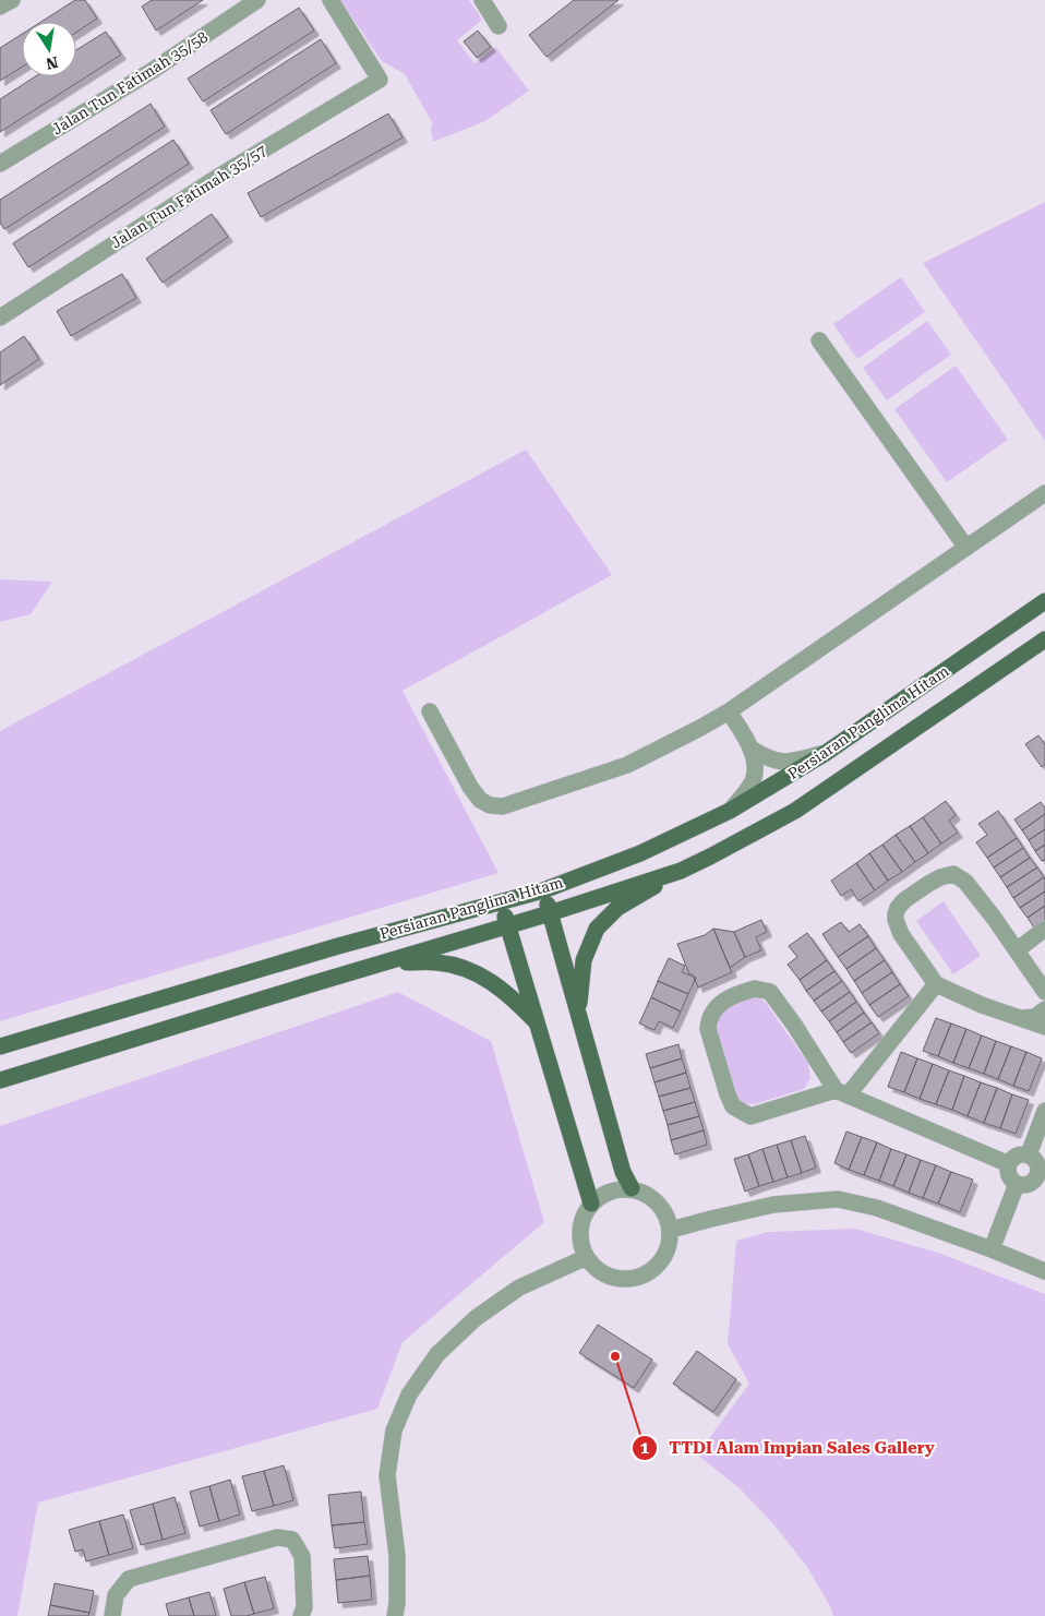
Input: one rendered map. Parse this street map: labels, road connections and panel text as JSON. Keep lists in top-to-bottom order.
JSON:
{
  "streets": {
    "main road": ["Persiaran Panglima Hitam"],
    "street": ["Jalan Tun Fatimah 35/58", "Jalan Tun Fatimah 35/57"]
  },
  "places": ["TTDI Alam Impian Sales Gallery"],
  "north": "bottom"
}
